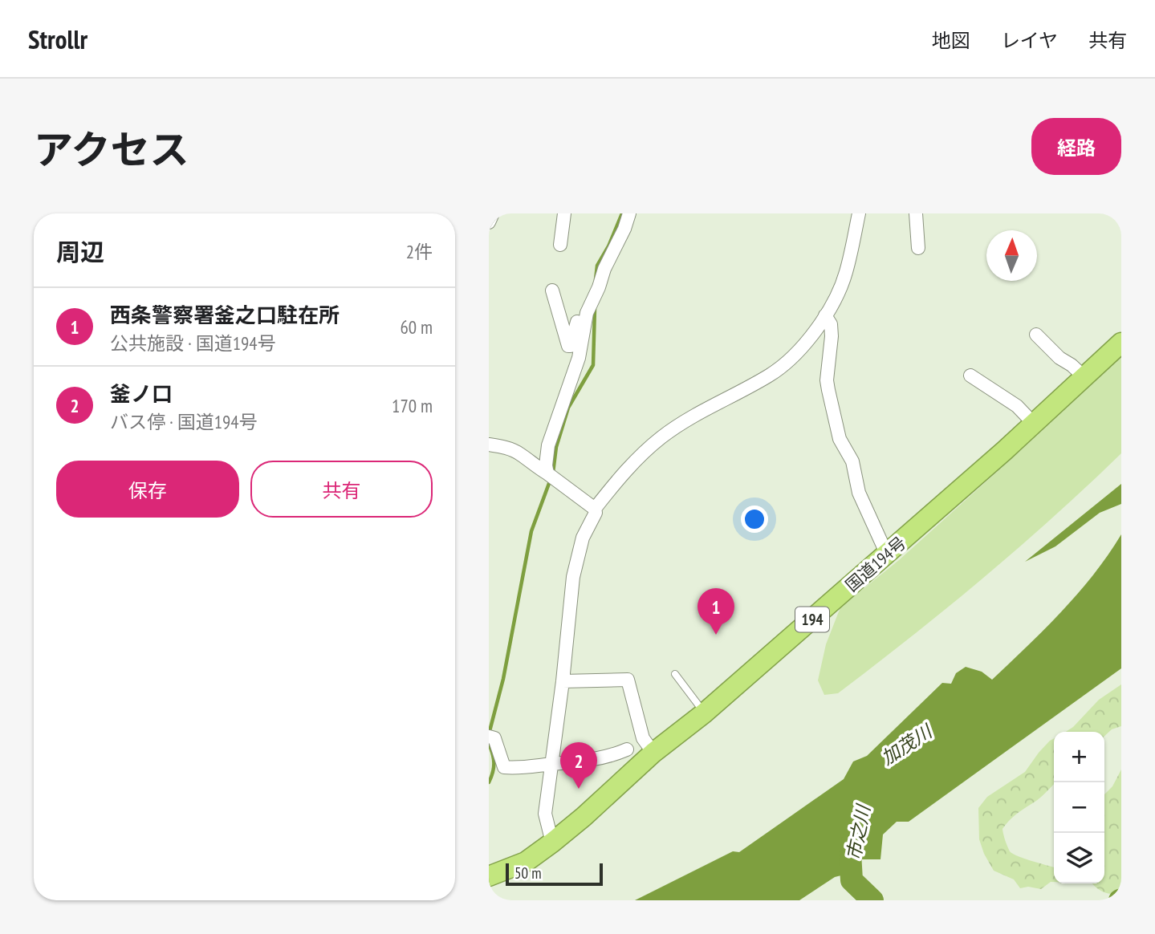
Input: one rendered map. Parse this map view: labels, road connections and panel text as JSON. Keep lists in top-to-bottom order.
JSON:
{
  "streets": {
    "highway": ["国道194号", "194"]
  },
  "water": ["加茂川", "市之川"],
  "scale_bar": "50 m",
  "north": "top",
  "page": {
    "header": "Strollr",
    "nav": ["地図", "レイヤ", "共有"],
    "title": "アクセス",
    "buttons": [
      "経路",
      ["保存", "共有"]
    ],
    "heading": ["周辺", "2件"],
    "list": [
      {
        "mark": "1",
        "name": "西条警察署釜之口駐在所",
        "note": "公共施設 · 国道194号",
        "value": "60 m"
      },
      {
        "mark": "2",
        "name": "釜ノ口",
        "note": "バス停 · 国道194号",
        "value": "170 m"
      }
    ],
    "pins": ["1", "2"],
    "map_buttons": ["+", "−"],
    "scale": "50 m"
  }
}
